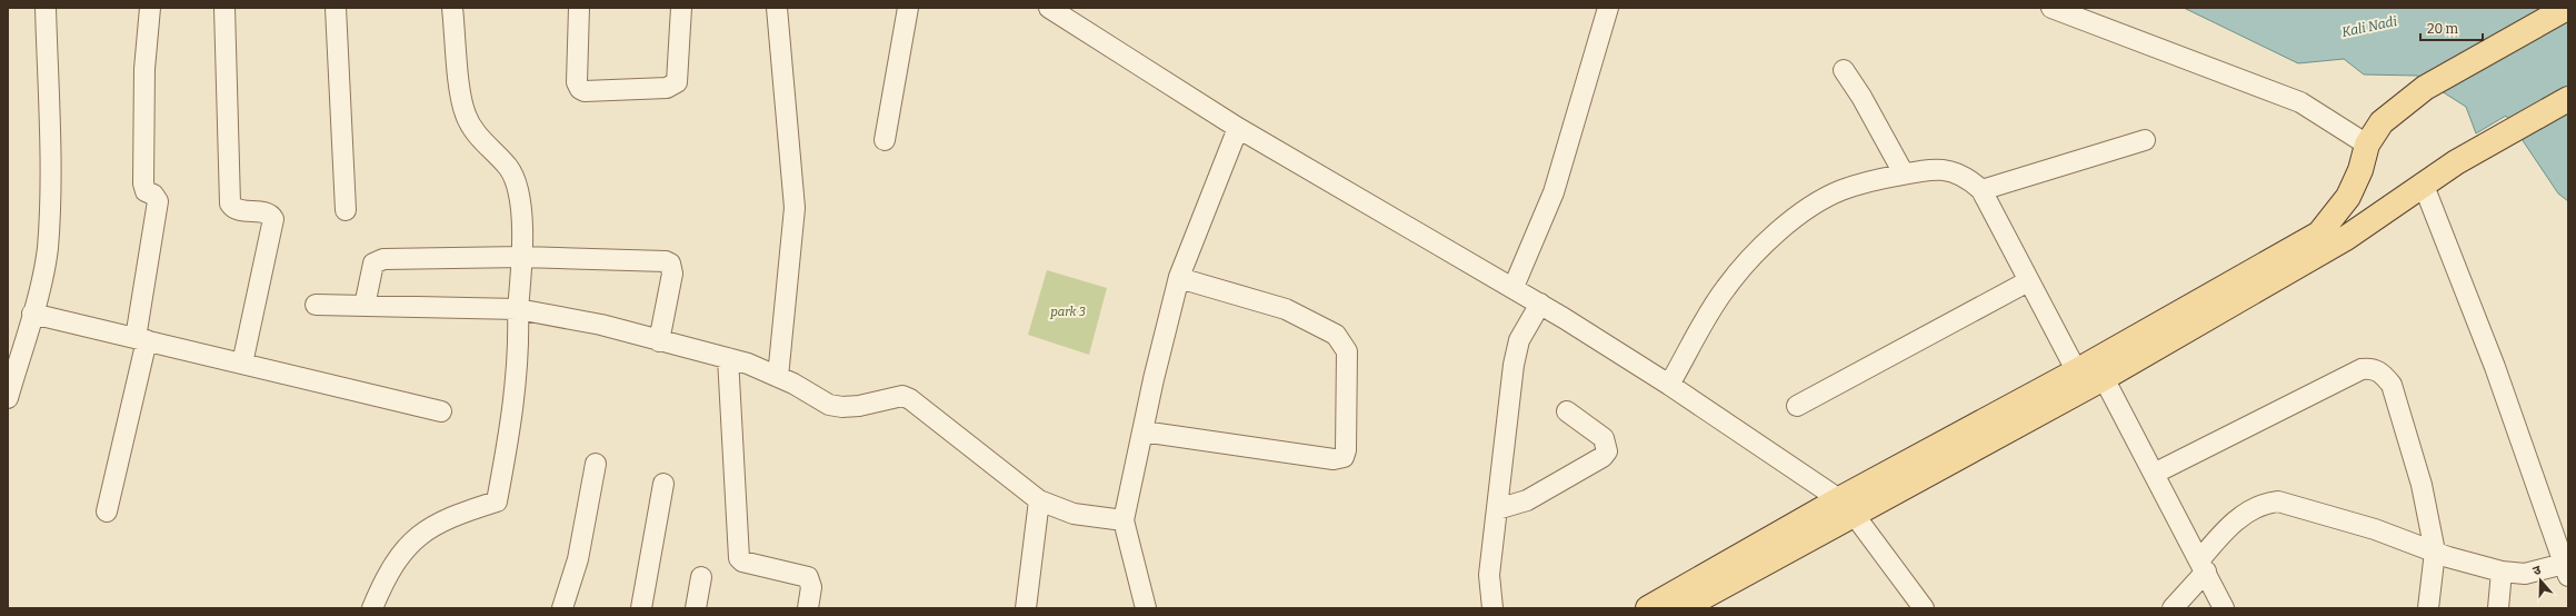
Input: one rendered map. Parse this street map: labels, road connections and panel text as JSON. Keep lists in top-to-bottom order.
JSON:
{
  "water": ["Kali Nadi"],
  "parks": ["park 3"],
  "scale_bar": "20 m",
  "north": "top"
}
